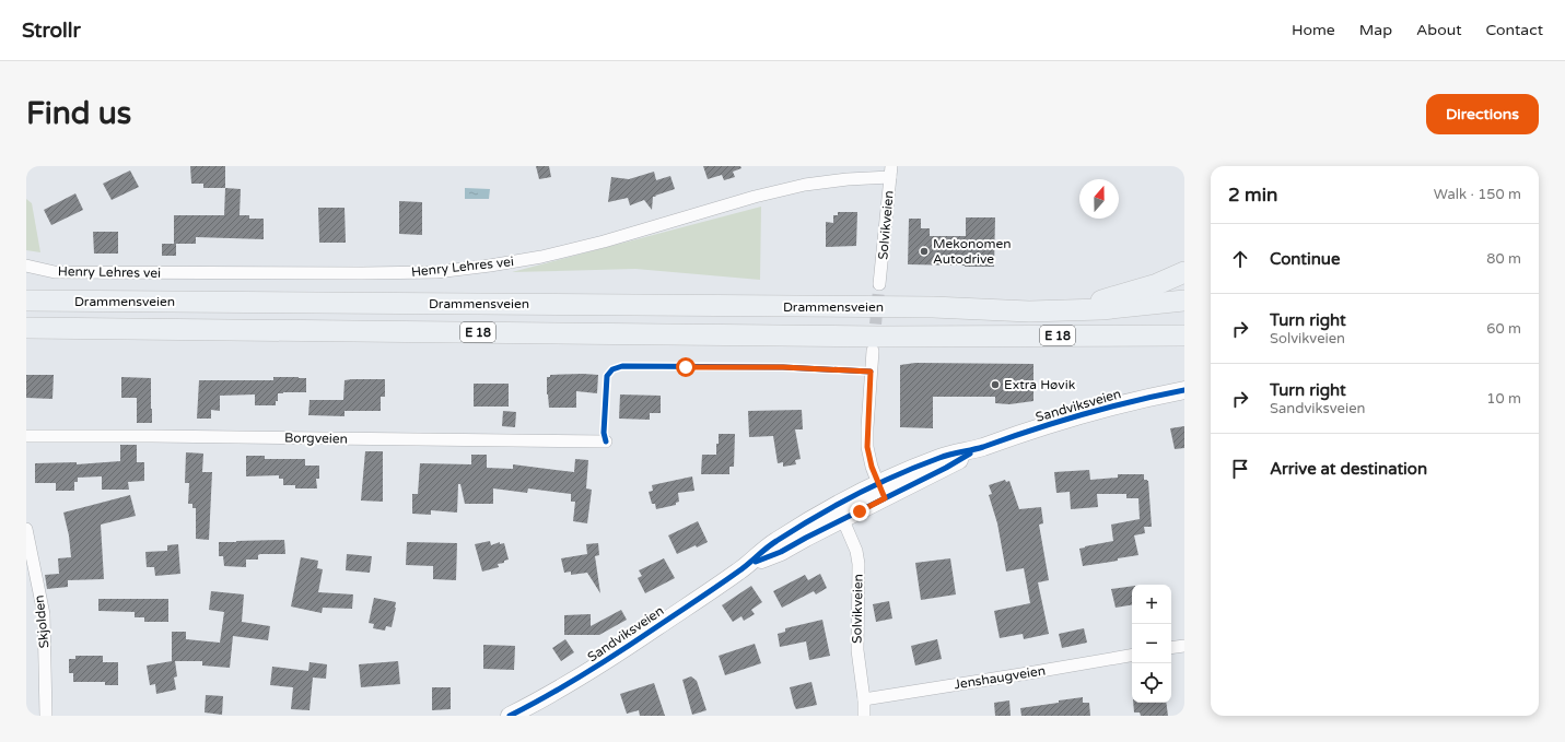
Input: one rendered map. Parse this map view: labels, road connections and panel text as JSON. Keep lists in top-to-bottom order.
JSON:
{
  "streets": {
    "highway": ["Drammensveien", "E 18"],
    "main road": ["Sandviksveien"],
    "street": [
      "Solvikveien",
      "Henry Lehres vei",
      "Borgveien",
      "Skjolden",
      "Jenshaugveien"
    ]
  },
  "crossings": [
    ["Solvikveien", "Henry Lehres vei"],
    ["Solvikveien", "Sandviksveien"],
    ["Solvikveien", "Jenshaugveien"],
    ["Drammensveien", "E 18"]
  ],
  "places": ["Mekonomen Autodrive", "Extra Høvik"],
  "north": "top",
  "page": {
    "header": "Strollr",
    "nav": [
      "Home",
      "Map",
      "About",
      "Contact"
    ],
    "buttons": "Directions",
    "title": "Find us",
    "heading": ["2 min", "Walk · 150 m"],
    "list": [
      ["Continue", "80 m"],
      ["Turn right", "Solvikveien", "60 m"],
      ["Turn right", "Sandviksveien", "10 m"],
      "Arrive at destination"
    ],
    "map_buttons": ["+", "−"]
  }
}
